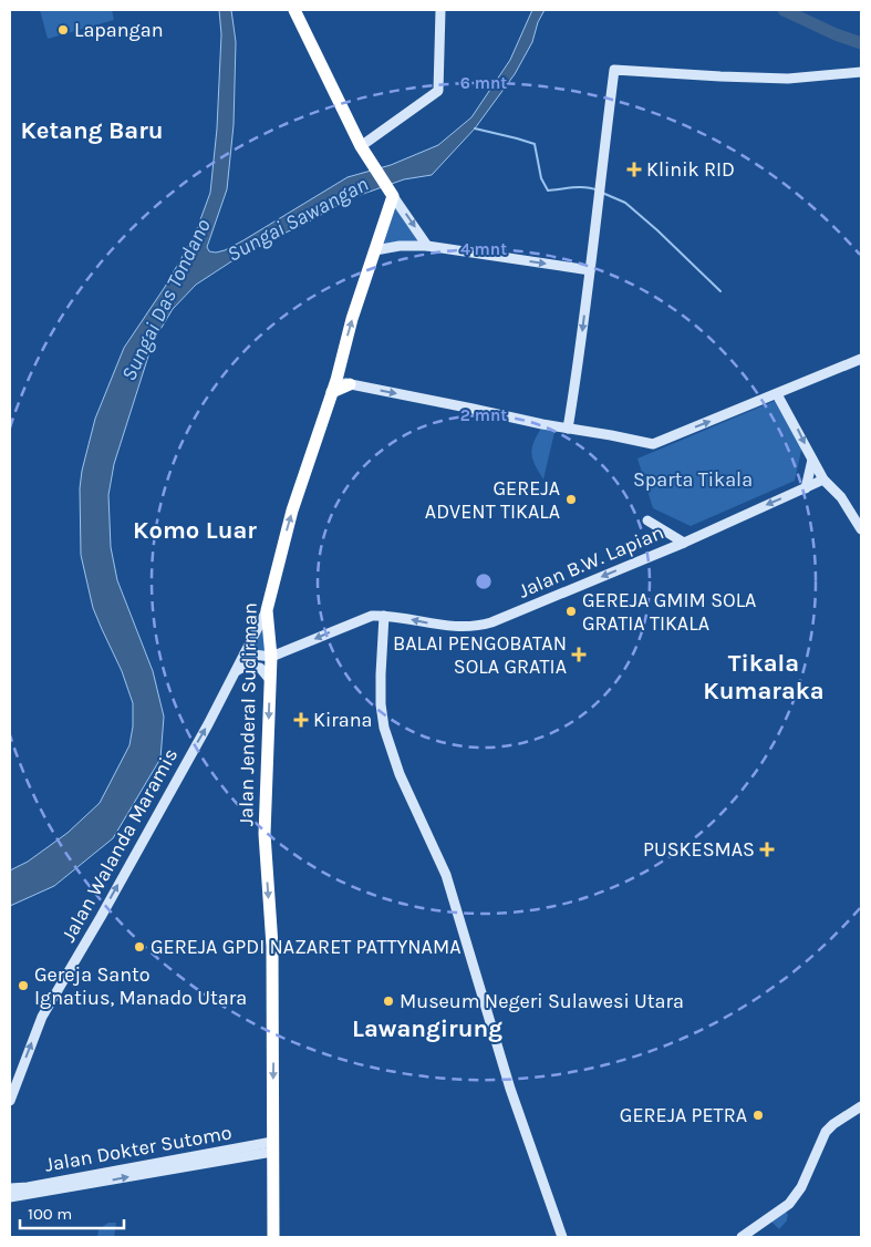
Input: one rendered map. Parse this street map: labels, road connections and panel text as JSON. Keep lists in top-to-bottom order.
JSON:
{
  "streets": {
    "highway": ["Jalan Jenderal Sudirman"],
    "street": ["Jalan B.W. Lapian", "Jalan Walanda Maramis", "Jalan Dokter Sutomo"]
  },
  "crossings": [
    ["Jalan B.W. Lapian", "Jalan Jenderal Sudirman"],
    ["Jalan Jenderal Sudirman", "Jalan Walanda Maramis"],
    ["Jalan Jenderal Sudirman", "Jalan Dokter Sutomo"]
  ],
  "one_way": ["Jalan B.W. Lapian", "Jalan Walanda Maramis"],
  "districts": [
    "Ketang Baru",
    "Komo Luar",
    "Tikala Kumaraka",
    "Lawangirung"
  ],
  "water": ["Sungai Sawangan", "Sungai Das Tondano"],
  "parks": ["Sparta Tikala"],
  "places": {
    "other": [
      "Lapangan",
      "GEREJA ADVENT TIKALA",
      "GEREJA GMIM SOLA GRATIA TIKALA",
      "GEREJA GPDI NAZARET PATTYNAMA",
      "Gereja Santo Ignatius, Manado Utara",
      "Museum Negeri Sulawesi Utara",
      "GEREJA PETRA"
    ],
    "health": [
      "Klinik RID",
      "BALAI PENGOBATAN SOLA GRATIA",
      "Kirana",
      "PUSKESMAS"
    ]
  },
  "scale_bar": "100 m",
  "rings": ["6 mnt", "4 mnt", "2 mnt"]
}
